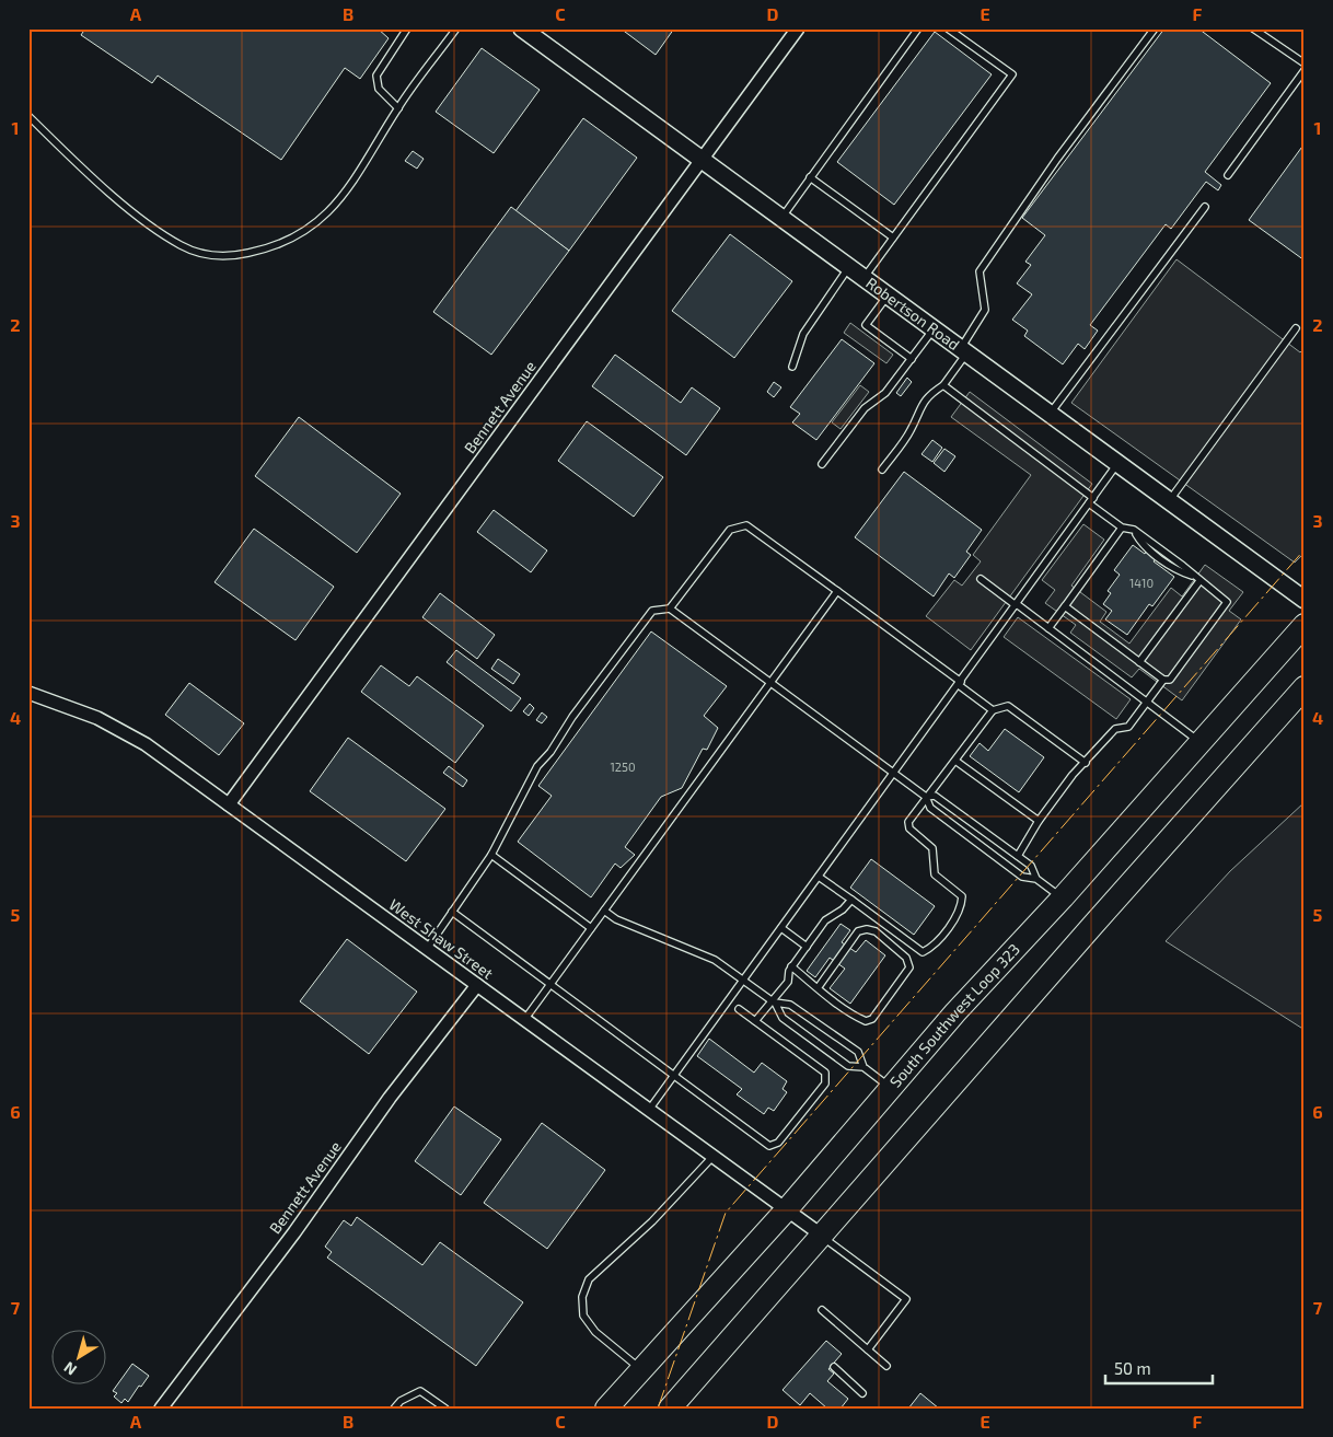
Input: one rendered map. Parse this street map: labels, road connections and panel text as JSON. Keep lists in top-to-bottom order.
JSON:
{
  "streets": {
    "highway": ["South Southwest Loop 323"],
    "street": ["Robertson Road", "Bennett Avenue", "West Shaw Street"]
  },
  "crossings": [
    ["Robertson Road", "Bennett Avenue"],
    ["Bennett Avenue", "West Shaw Street"],
    ["West Shaw Street", "South Southwest Loop 323"]
  ],
  "house_numbers": ["1410", "1250"],
  "scale_bar": "50 m",
  "north": "bottom left",
  "grid": {
    "columns": [
      "A",
      "B",
      "C",
      "D",
      "E",
      "F"
    ],
    "rows": [
      "1",
      "2",
      "3",
      "4",
      "5",
      "6",
      "7"
    ]
  }
}
